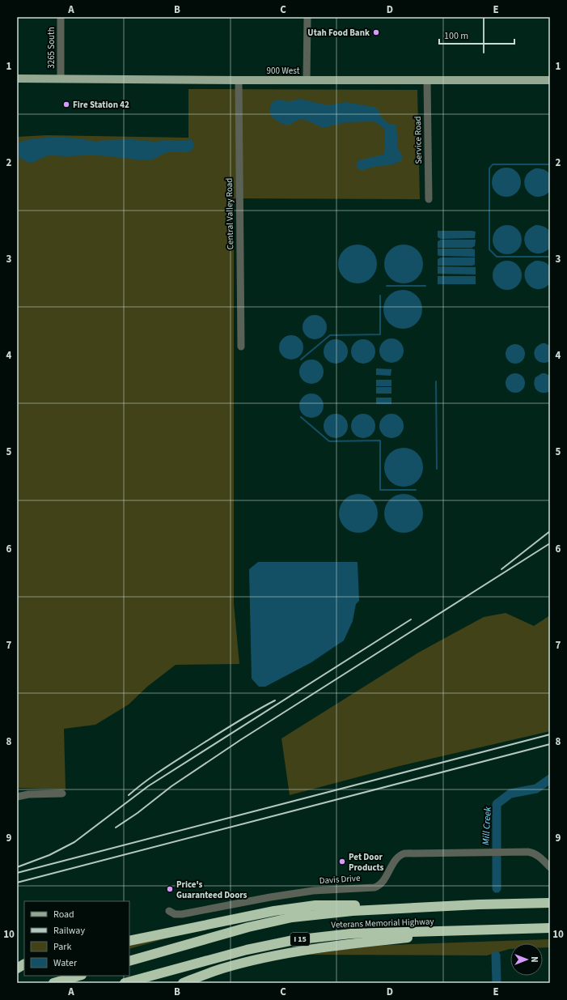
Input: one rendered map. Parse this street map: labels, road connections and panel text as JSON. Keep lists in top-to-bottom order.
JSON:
{
  "streets": {
    "highway": ["Veterans Memorial Highway", "I 15"],
    "main road": ["900 West"],
    "street": [
      "3265 South",
      "Service Road",
      "Central Valley Road",
      "Davis Drive"
    ]
  },
  "crossings": [
    ["3265 South", "900 West"],
    ["900 West", "Service Road"],
    ["900 West", "Central Valley Road"]
  ],
  "water": ["Mill Creek"],
  "places": [
    "Utah Food Bank",
    "Fire Station 42",
    "Pet Door Products",
    "Price's Guaranteed Doors"
  ],
  "legend": [
    "Road",
    "Railway",
    "Park",
    "Water"
  ],
  "scale_bar": "100 m",
  "north": "right",
  "grid": {
    "columns": [
      "A",
      "B",
      "C",
      "D",
      "E"
    ],
    "rows": [
      "1",
      "2",
      "3",
      "4",
      "5",
      "6",
      "7",
      "8",
      "9",
      "10"
    ]
  }
}
